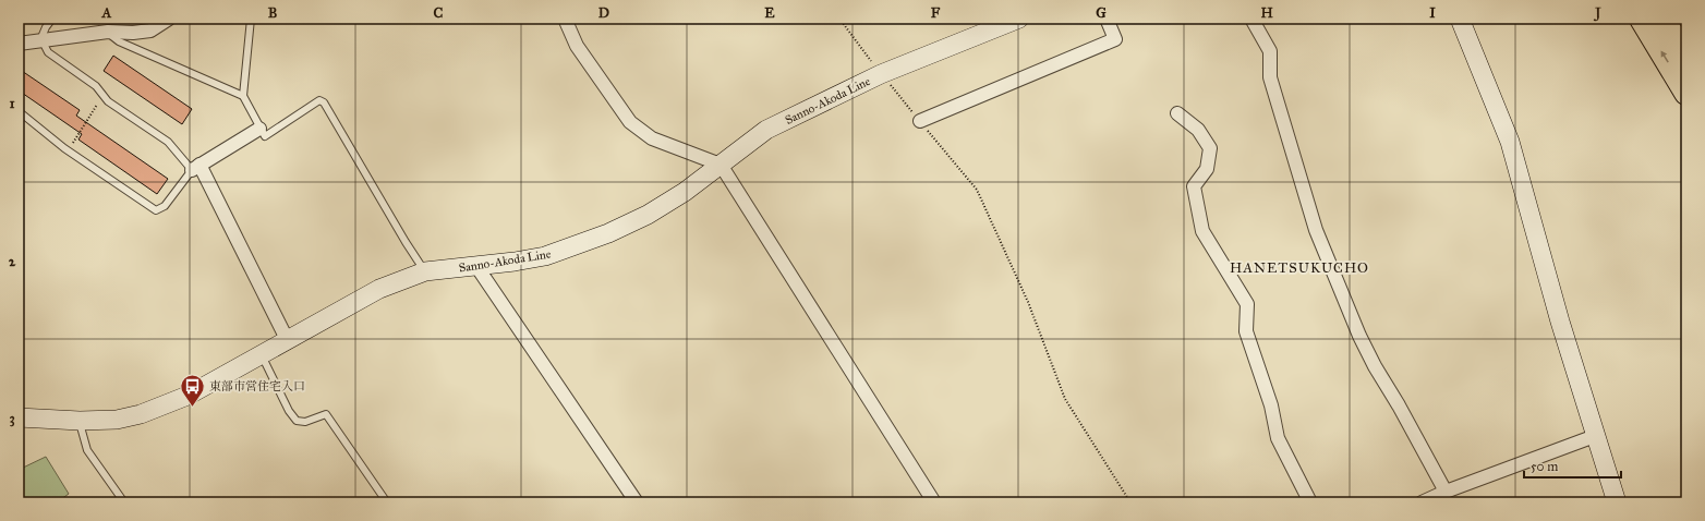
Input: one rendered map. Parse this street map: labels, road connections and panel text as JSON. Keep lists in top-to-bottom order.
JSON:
{
  "streets": {
    "main road": ["Sanno-Akoda Line"]
  },
  "districts": ["HANETSUKUCHO"],
  "places": {
    "bus stop": ["東部市営住宅入口"]
  },
  "scale_bar": "50 m",
  "grid": {
    "columns": [
      "A",
      "B",
      "C",
      "D",
      "E",
      "F",
      "G",
      "H",
      "I",
      "J"
    ],
    "rows": ["1", "2", "3"]
  }
}
